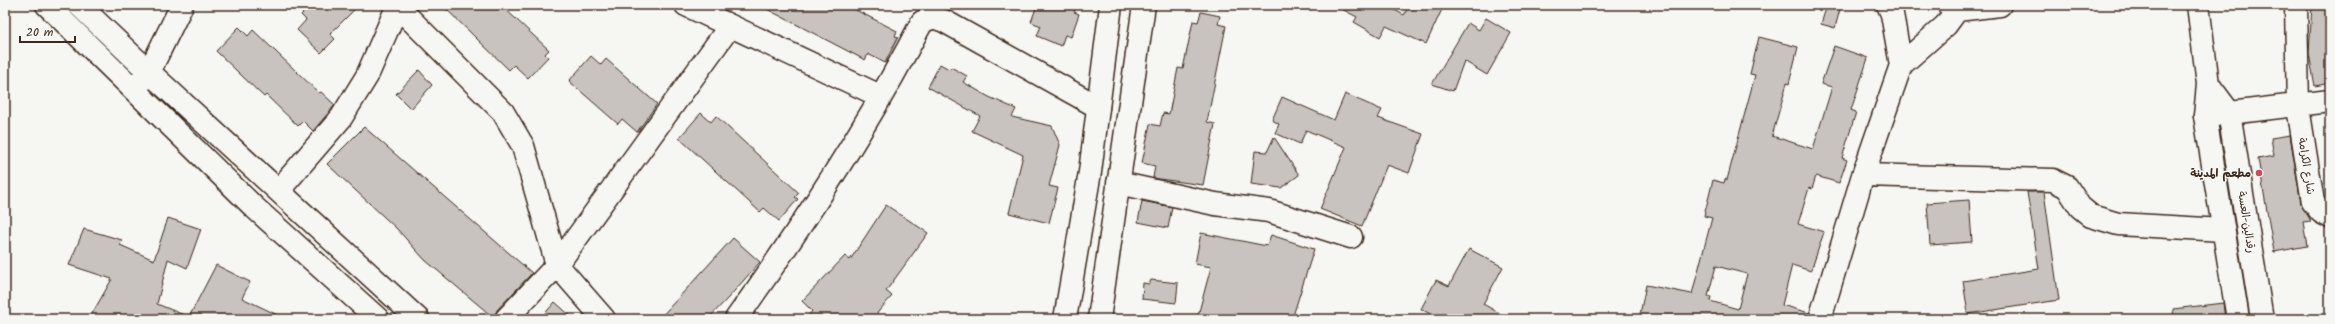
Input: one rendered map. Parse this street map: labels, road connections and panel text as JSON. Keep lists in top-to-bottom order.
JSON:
{
  "streets": {
    "street": ["شارع الكرامة", "رقدالين-العسة"]
  },
  "places": ["مطعم المدينة"],
  "scale_bar": "20 m"
}
